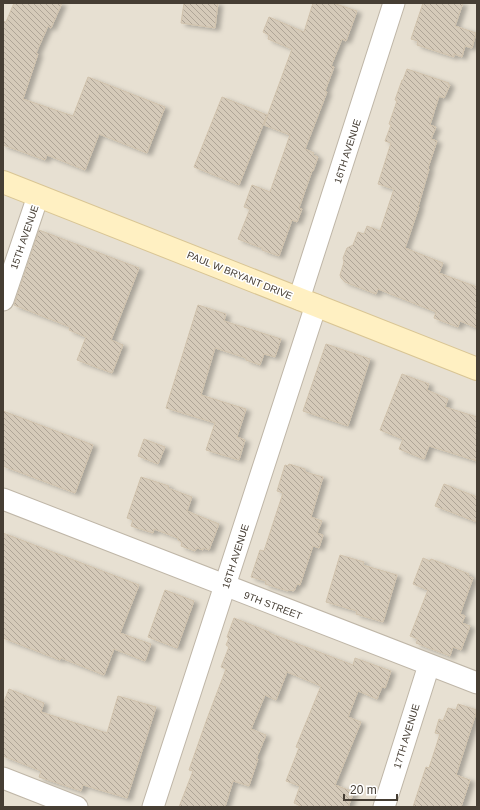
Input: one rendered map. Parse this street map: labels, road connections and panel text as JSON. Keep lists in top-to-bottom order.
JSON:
{
  "streets": {
    "street": [
      "16TH AVENUE",
      "15TH AVENUE",
      "PAUL W BRYANT DRIVE",
      "9TH STREET",
      "17TH AVENUE"
    ]
  },
  "crossings": [
    ["16TH AVENUE", "PAUL W BRYANT DRIVE"],
    ["16TH AVENUE", "9TH STREET"],
    ["15TH AVENUE", "PAUL W BRYANT DRIVE"],
    ["9TH STREET", "17TH AVENUE"]
  ],
  "scale_bar": "20 m"
}
